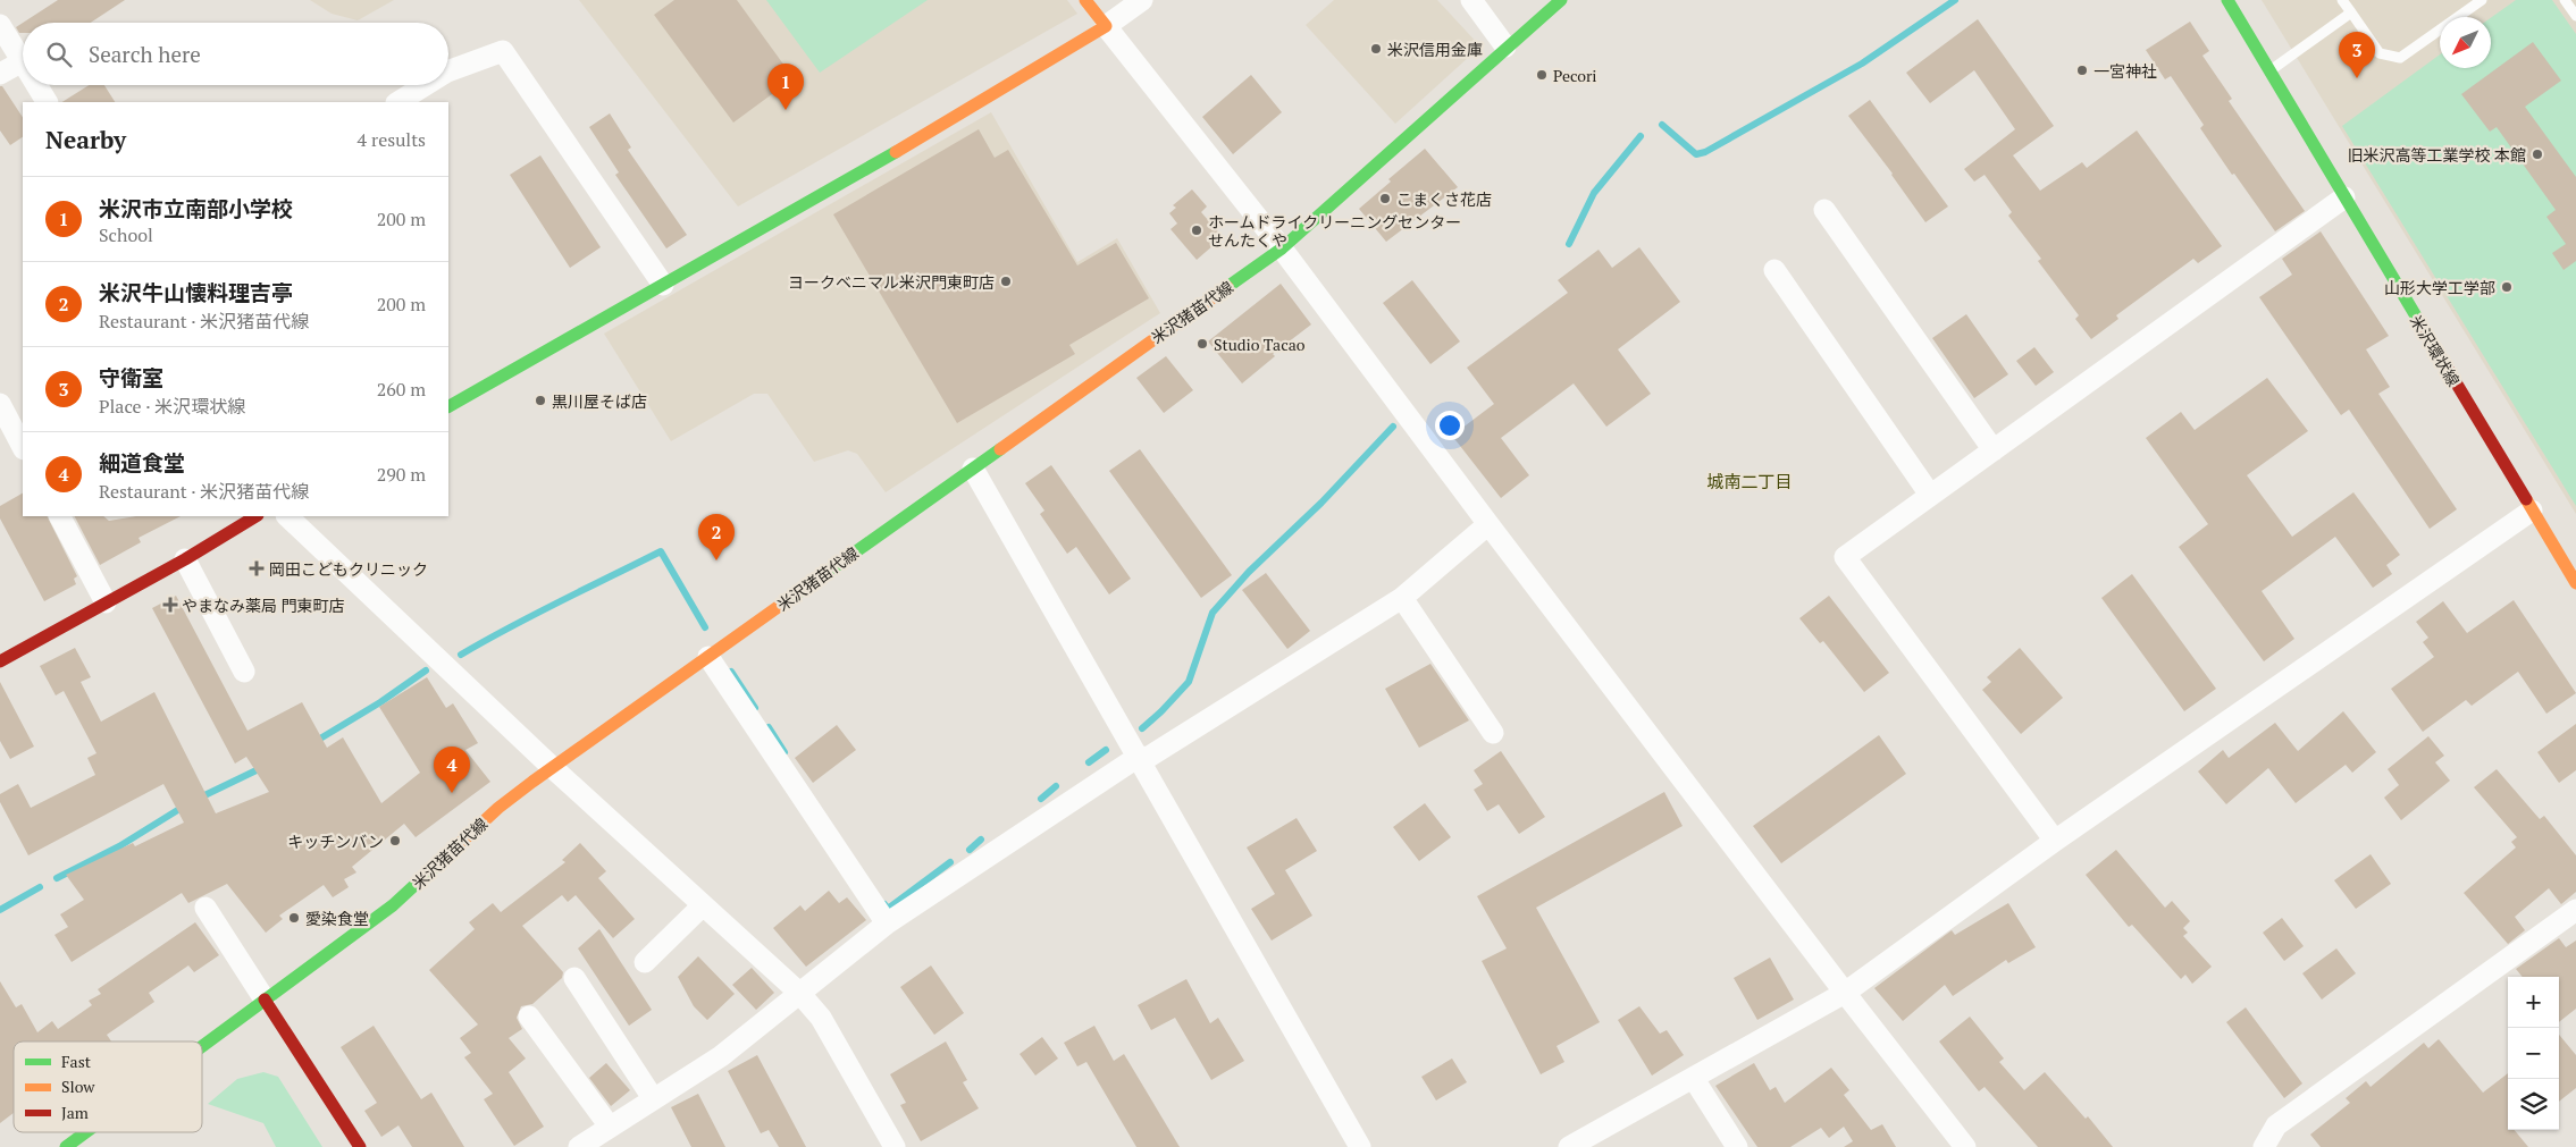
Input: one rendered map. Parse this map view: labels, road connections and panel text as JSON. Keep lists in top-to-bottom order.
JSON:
{
  "streets": {
    "main road": ["米沢猪苗代線", "米沢環状線"]
  },
  "districts": ["城南二丁目"],
  "places": {
    "other": [
      "米沢信用金庫",
      "一宮神社",
      "Pecori",
      "旧米沢高等工業学校 本館",
      "こまくさ花店",
      "ホームドライクリーニングセンター せんたくや",
      "ヨークベニマル米沢門東町店",
      "山形大学工学部",
      "Studio Tacao",
      "黒川屋そば店",
      "キッチンバン",
      "愛染食堂"
    ],
    "health": ["岡田こどもクリニック", "やまなみ薬局 門東町店"]
  },
  "legend": ["Fast", "Slow", "Jam"],
  "north": "bottom left",
  "page": {
    "search": "Search here",
    "pins": [
      "3",
      "1",
      "2",
      "4"
    ],
    "heading": ["Nearby", "4 results"],
    "list": [
      {
        "mark": "1",
        "name": "米沢市立南部小学校",
        "note": "School",
        "value": "200 m"
      },
      {
        "mark": "2",
        "name": "米沢牛山懐料理吉亭",
        "note": "Restaurant · 米沢猪苗代線",
        "value": "200 m"
      },
      {
        "mark": "3",
        "name": "守衛室",
        "note": "Place · 米沢環状線",
        "value": "260 m"
      },
      {
        "mark": "4",
        "name": "細道食堂",
        "note": "Restaurant · 米沢猪苗代線",
        "value": "290 m"
      }
    ],
    "map_buttons": ["+", "−"]
  }
}
